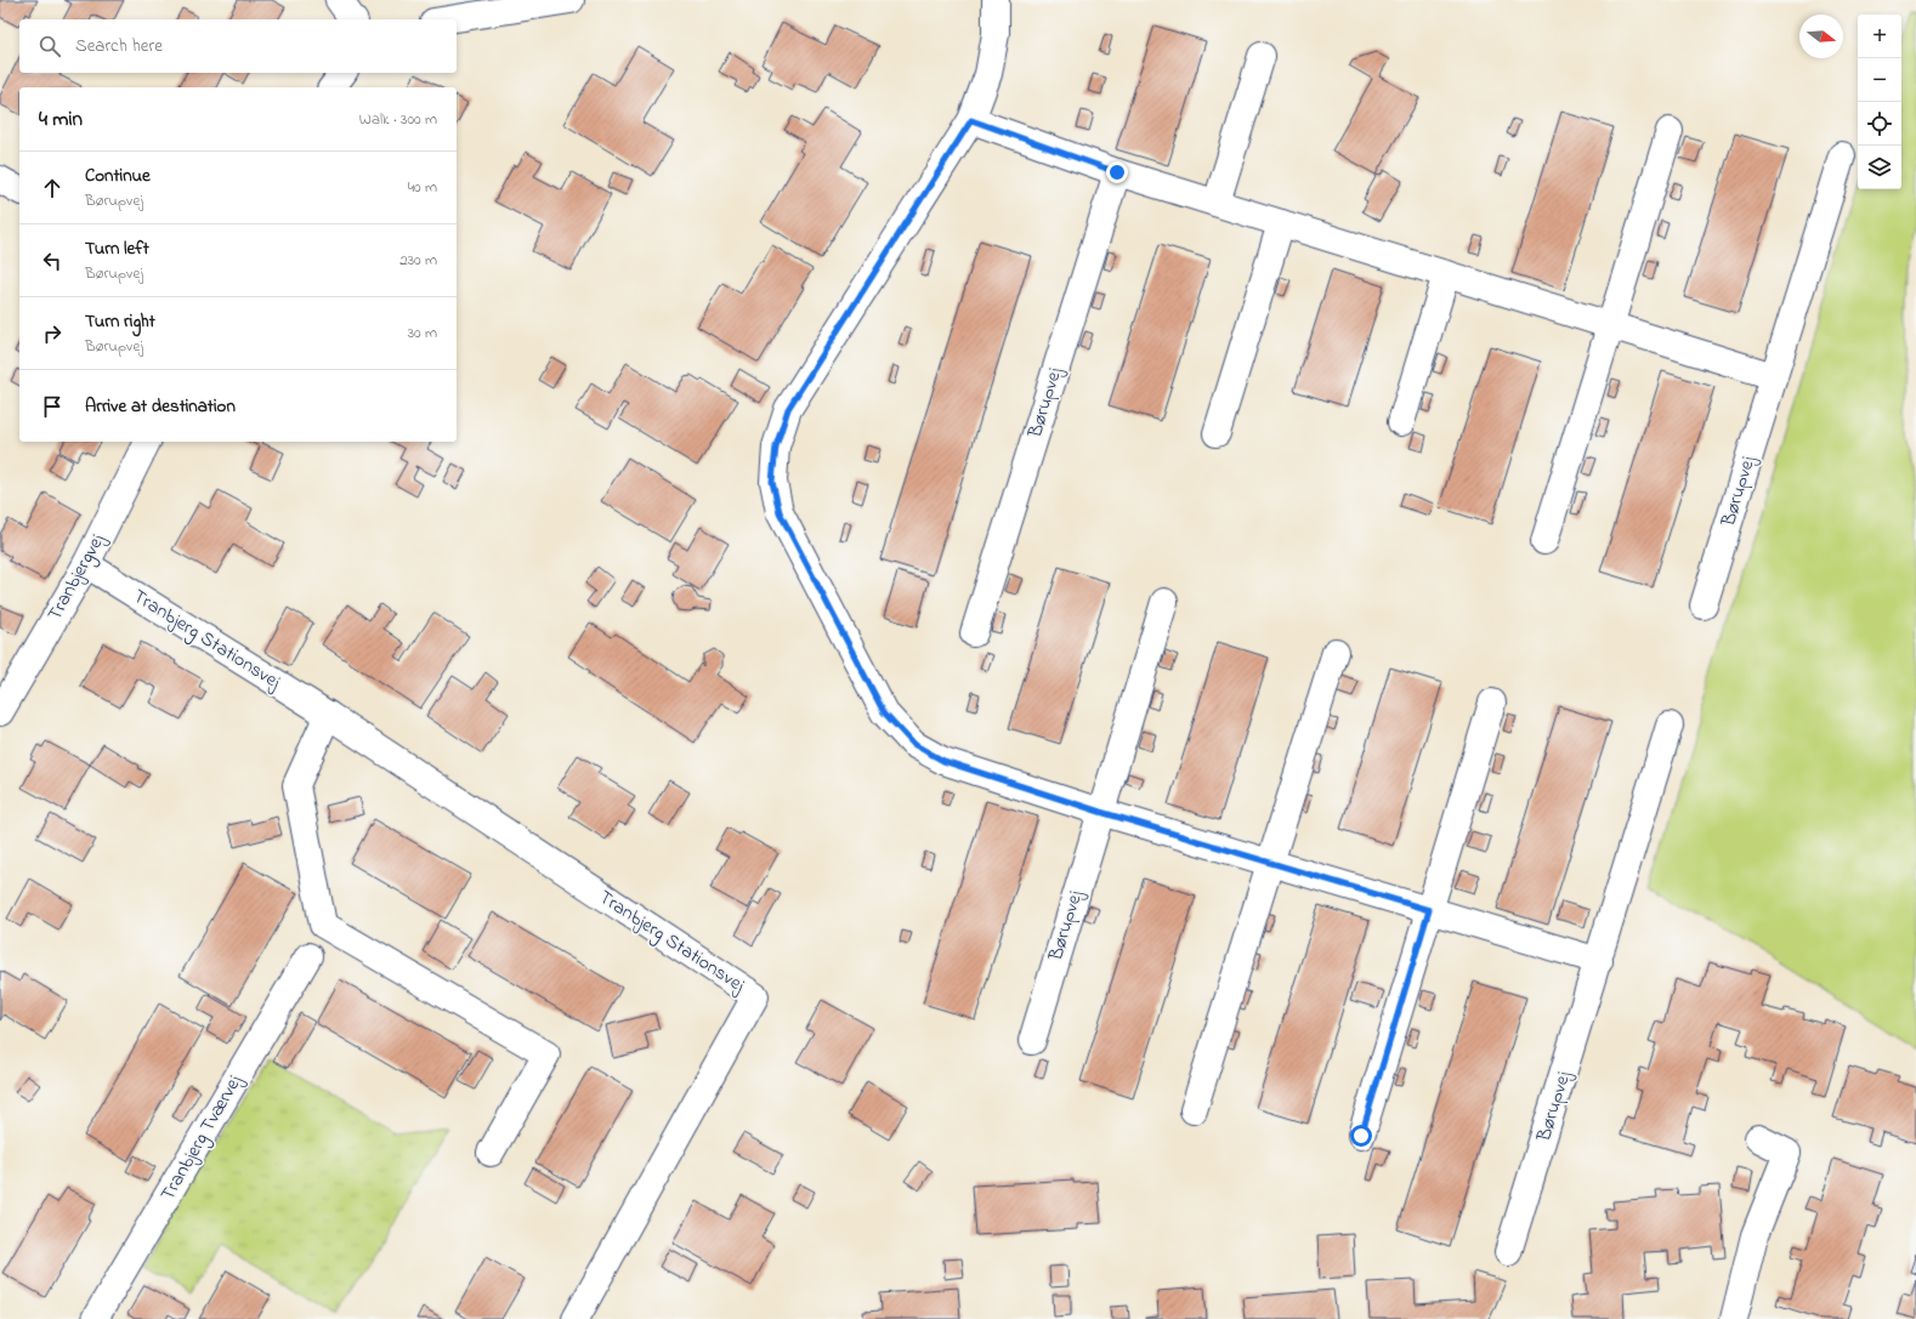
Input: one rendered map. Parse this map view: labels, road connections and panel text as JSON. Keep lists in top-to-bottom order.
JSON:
{
  "streets": {
    "street": [
      "Børupvej",
      "Tranbjergvej",
      "Tranbjerg Stationsvej",
      "Tranbjerg Tværvej"
    ]
  },
  "crossings": [
    ["Tranbjergvej", "Tranbjerg Stationsvej"]
  ],
  "north": "right",
  "page": {
    "map_buttons": ["+", "−"],
    "search": "Search here",
    "heading": ["4 min", "Walk · 300 m"],
    "list": [
      ["Continue", "Børupvej", "40 m"],
      ["Turn left", "Børupvej", "230 m"],
      ["Turn right", "Børupvej", "30 m"],
      "Arrive at destination"
    ]
  }
}
